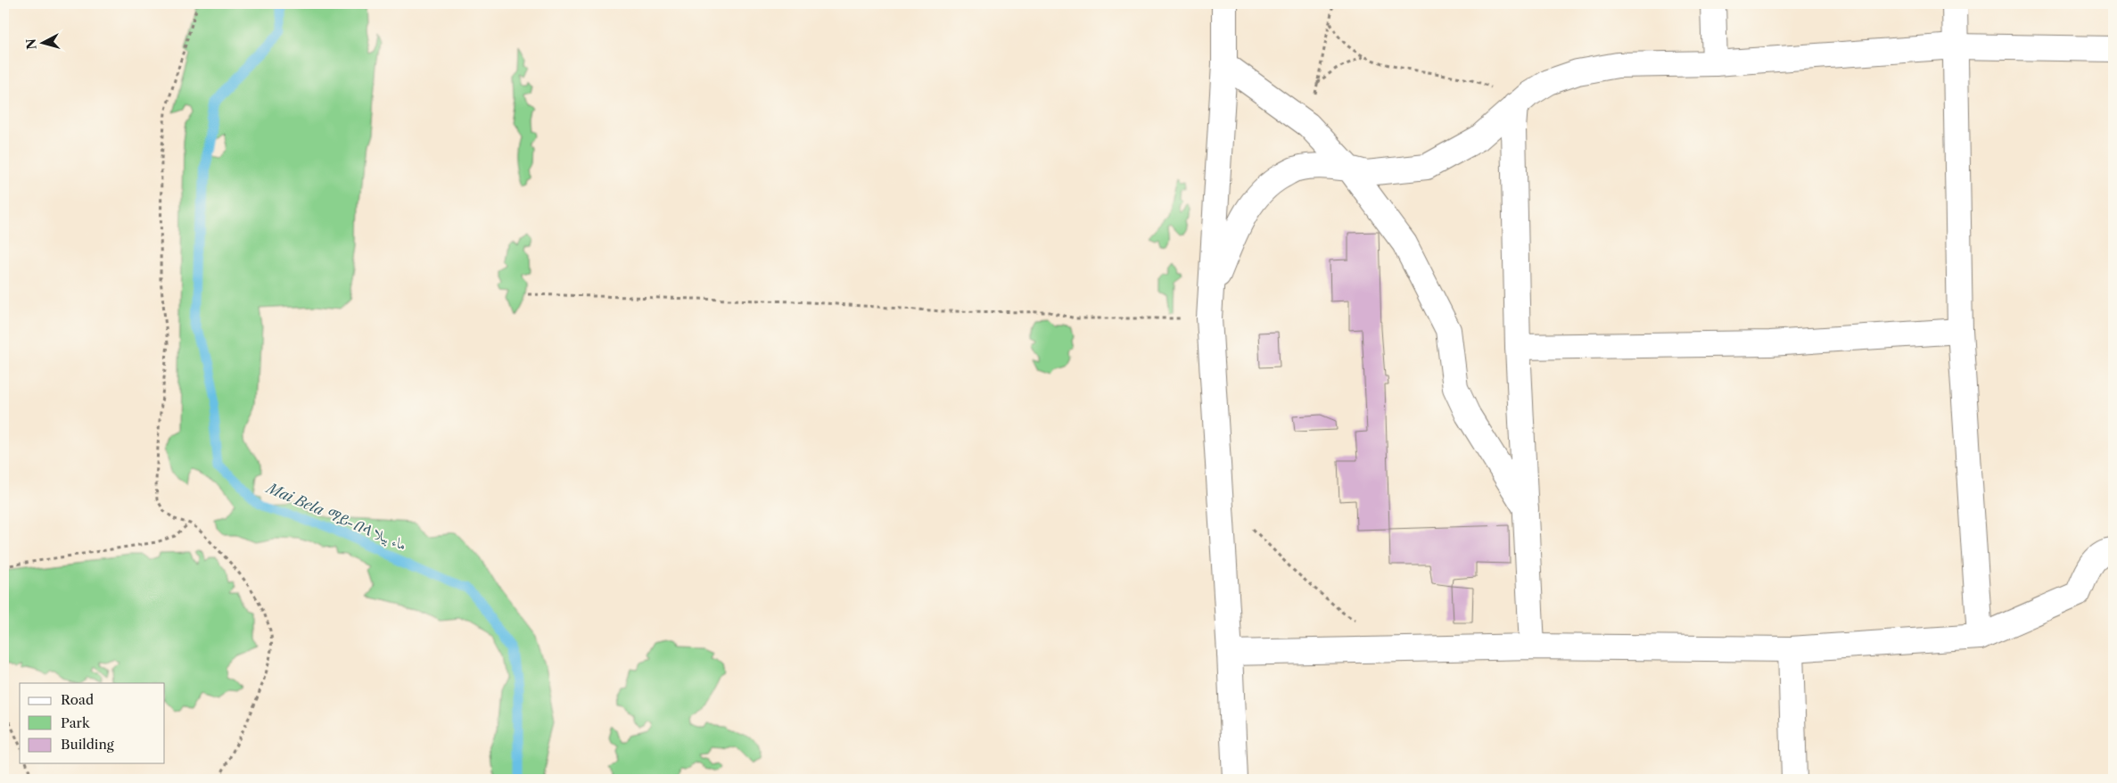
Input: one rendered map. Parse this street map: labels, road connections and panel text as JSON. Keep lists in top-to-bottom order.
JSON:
{
  "water": ["Mai Bela ማይ-በላ ماء بيلا"],
  "legend": ["Road", "Park", "Building"],
  "north": "left"
}
